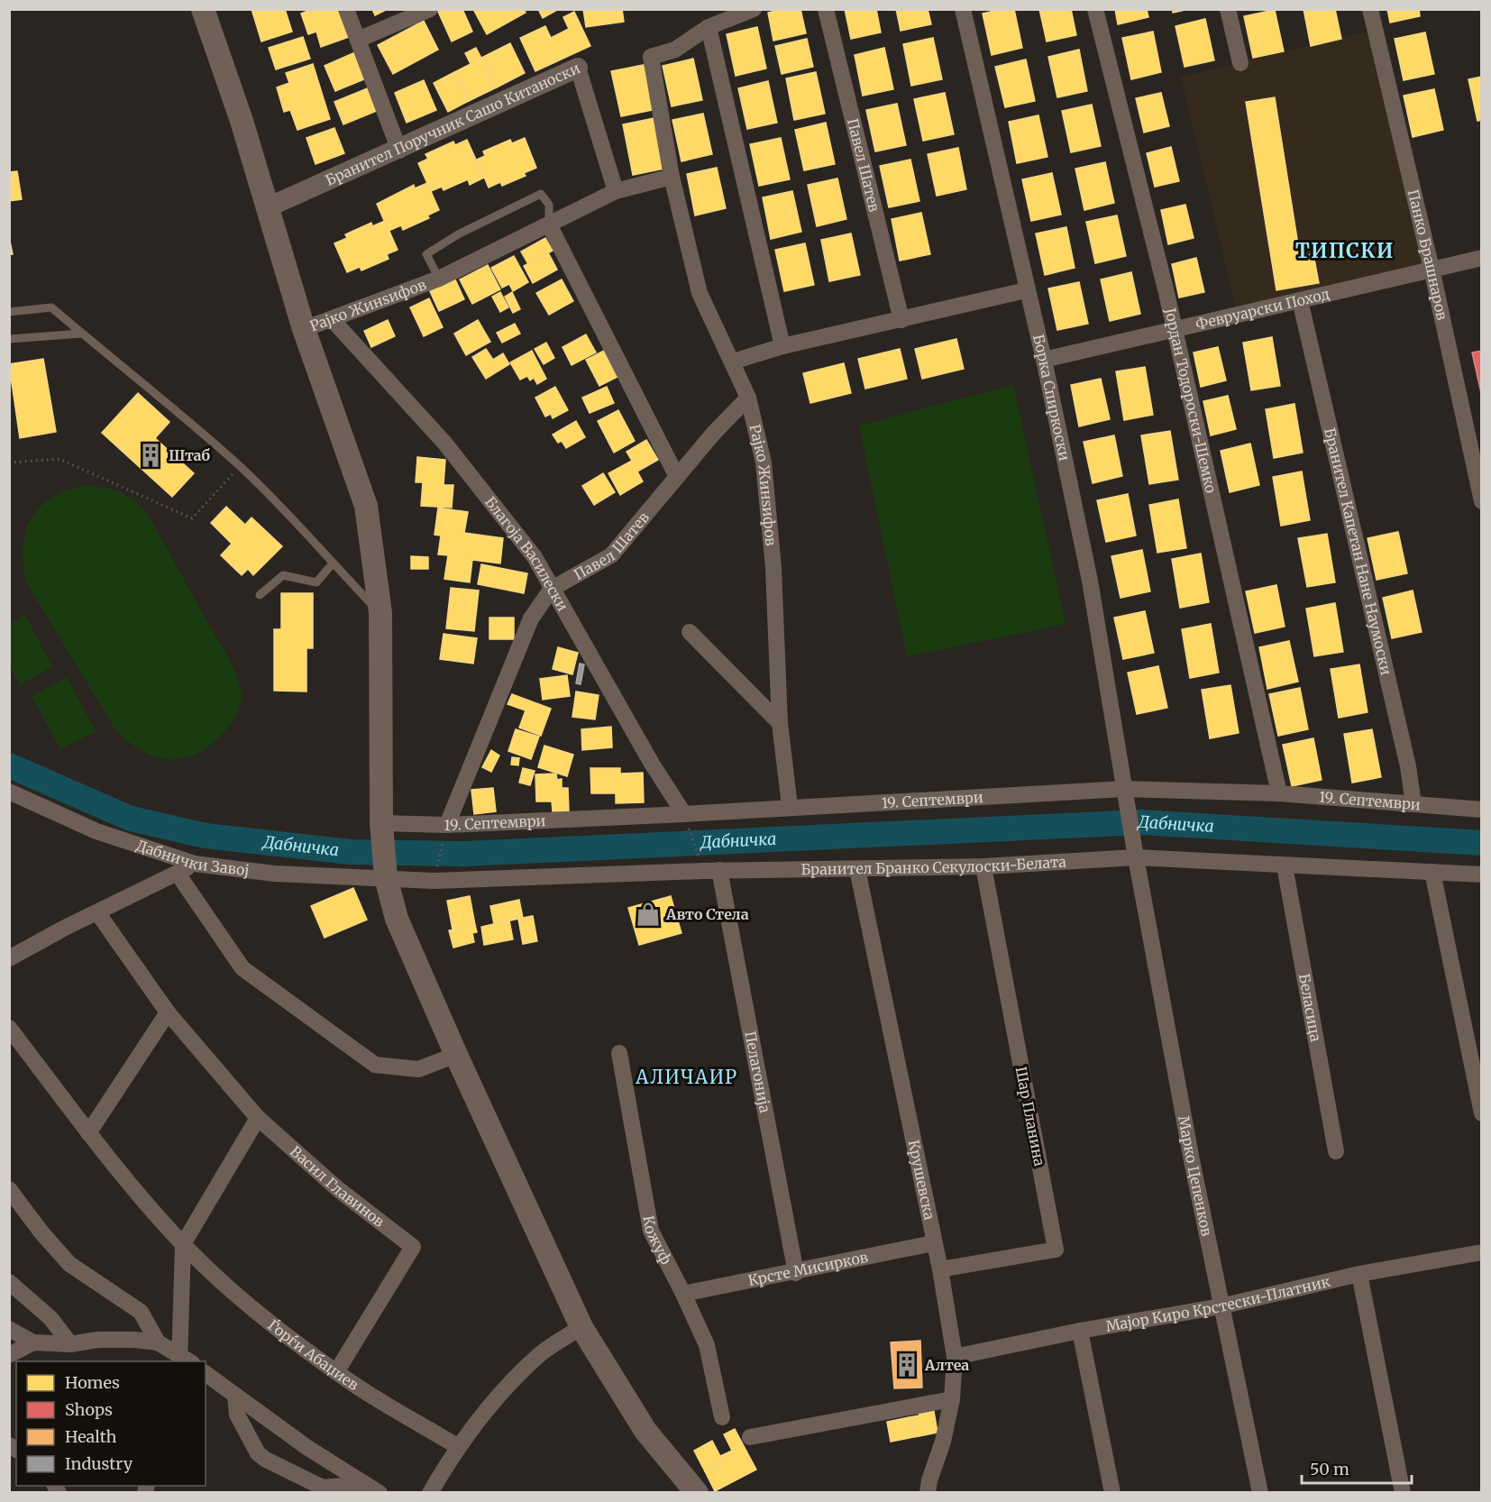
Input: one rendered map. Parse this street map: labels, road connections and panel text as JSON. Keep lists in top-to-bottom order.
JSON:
{
  "streets": {
    "street": [
      "Бранител Поручник Сашо Китаноски",
      "Павел Шатев",
      "Панко Брашнаров",
      "Рајко Жинѕифов",
      "Февруарски Поход",
      "Борка Спиркоски",
      "Јордан Тодороски-Шемко",
      "Бранител Капетан Нане Наумоски",
      "Благоја Василески",
      "19. Септември",
      "Дабнички Завој",
      "Бранител Бранко Секулоски-Белата",
      "Беласица",
      "Пелагонија",
      "Шар Планина",
      "Марко Цепенков",
      "Крушевска",
      "Васил Главинов",
      "Кожуф",
      "Крсте Мисирков",
      "Мајор Киро Крстески-Платник",
      "Ѓорѓи Абаџиев"
    ]
  },
  "crossings": [
    ["Бранител Поручник Сашо Китаноски", "Рајко Жинѕифов"],
    ["Павел Шатев", "Рајко Жинѕифов"],
    ["Павел Шатев", "Благоја Василески"],
    ["Павел Шатев", "19. Септември"],
    ["Панко Брашнаров", "Февруарски Поход"],
    ["Рајко Жинѕифов", "Благоја Василески"],
    ["Рајко Жинѕифов", "19. Септември"],
    ["Февруарски Поход", "Борка Спиркоски"],
    ["Февруарски Поход", "Јордан Тодороски-Шемко"],
    ["Февруарски Поход", "Бранител Капетан Нане Наумоски"],
    ["Борка Спиркоски", "19. Септември"],
    ["Борка Спиркоски", "Бранител Бранко Секулоски-Белата"],
    ["Борка Спиркоски", "Марко Цепенков"],
    ["Јордан Тодороски-Шемко", "19. Септември"],
    ["Бранител Капетан Нане Наумоски", "19. Септември"],
    ["Благоја Василески", "19. Септември"],
    ["Дабнички Завој", "Бранител Бранко Секулоски-Белата"],
    ["Бранител Бранко Секулоски-Белата", "Беласица"],
    ["Бранител Бранко Секулоски-Белата", "Пелагонија"],
    ["Бранител Бранко Секулоски-Белата", "Шар Планина"],
    ["Бранител Бранко Секулоски-Белата", "Марко Цепенков"],
    ["Бранител Бранко Секулоски-Белата", "Крушевска"],
    ["Пелагонија", "Крсте Мисирков"],
    ["Шар Планина", "Крушевска"],
    ["Марко Цепенков", "Мајор Киро Крстески-Платник"],
    ["Крушевска", "Крсте Мисирков"],
    ["Крушевска", "Мајор Киро Крстески-Платник"],
    ["Васил Главинов", "Ѓорѓи Абаџиев"],
    ["Кожуф", "Крсте Мисирков"]
  ],
  "districts": ["ТИПСКИ", "АЛИЧАИР"],
  "water": ["Дабничка"],
  "places": {
    "building": ["Штаб", "Алтеа"],
    "shop": ["Авто Стела"]
  },
  "legend": [
    "Homes",
    "Shops",
    "Health",
    "Industry"
  ],
  "scale_bar": "50 m"
}
